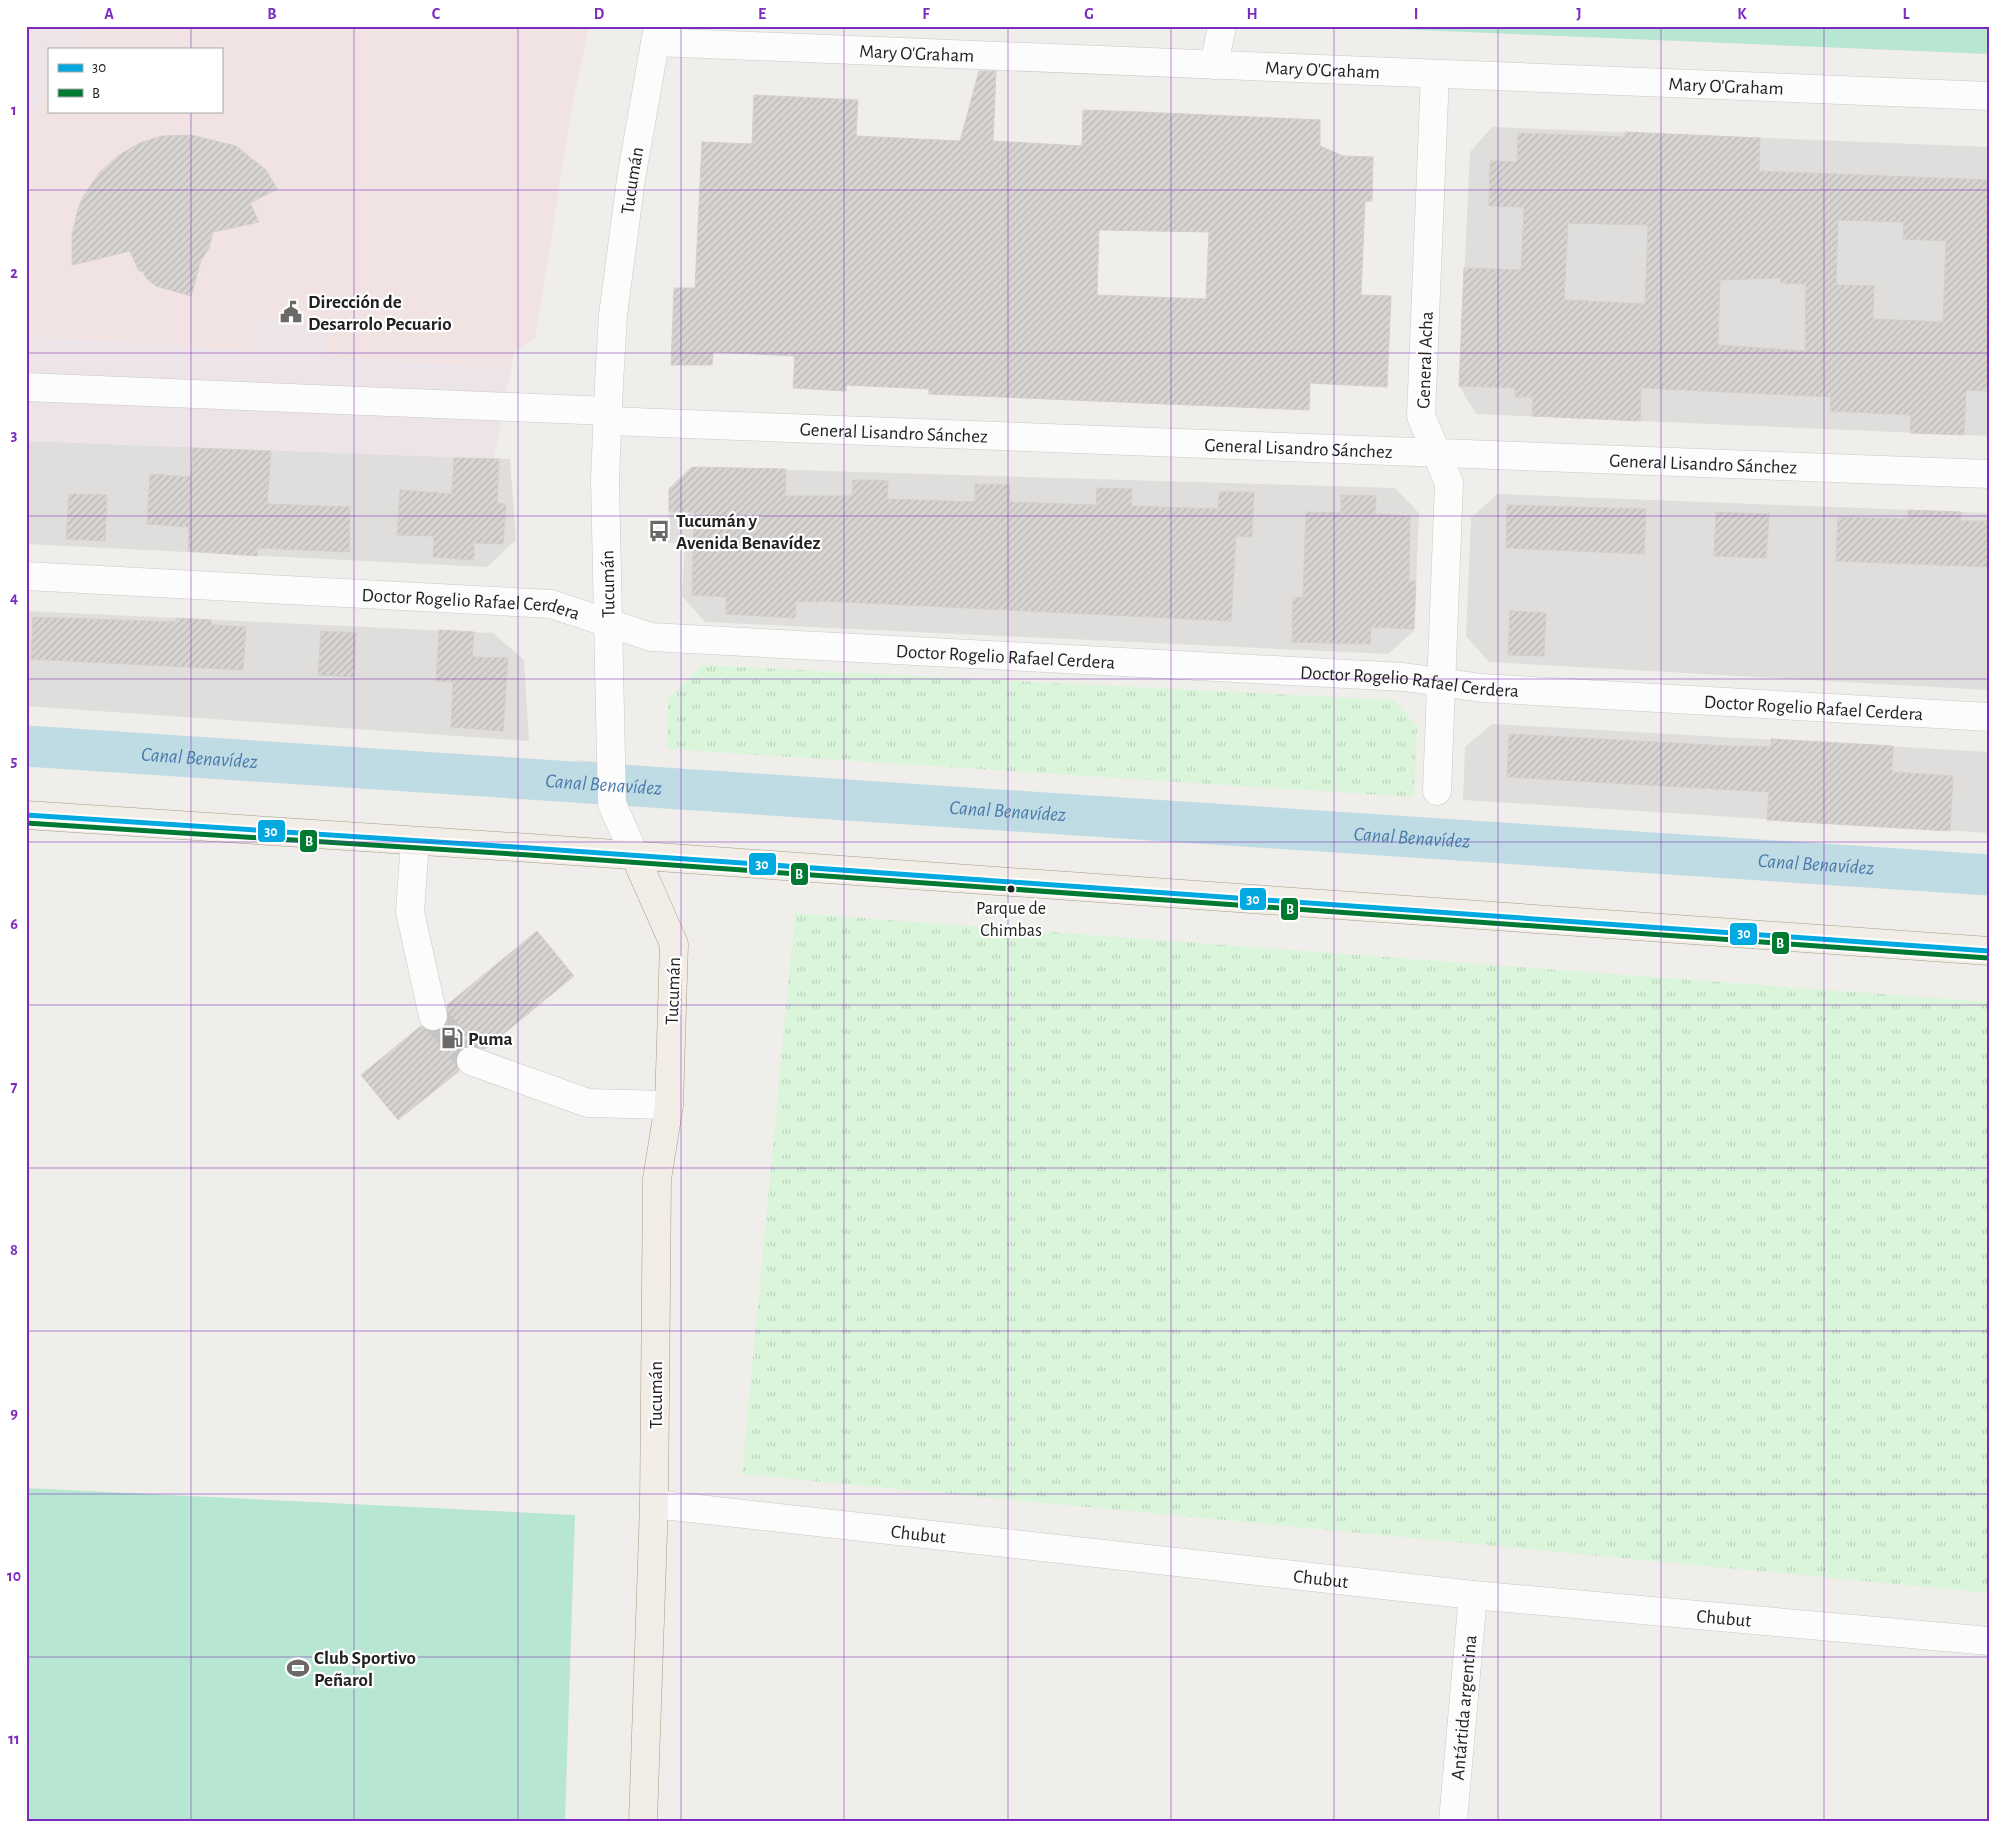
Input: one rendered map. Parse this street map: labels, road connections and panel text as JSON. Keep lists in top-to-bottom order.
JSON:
{
  "streets": {
    "main road": ["Tucumán"],
    "street": [
      "Mary O'Graham",
      "General Acha",
      "General Lisandro Sánchez",
      "Doctor Rogelio Rafael Cerdera",
      "Chubut",
      "Antártida argentina"
    ]
  },
  "crossings": [
    ["Mary O'Graham", "Tucumán"],
    ["Mary O'Graham", "General Acha"],
    ["Tucumán", "General Lisandro Sánchez"],
    ["Tucumán", "Doctor Rogelio Rafael Cerdera"],
    ["Tucumán", "Chubut"],
    ["General Acha", "General Lisandro Sánchez"],
    ["General Acha", "Doctor Rogelio Rafael Cerdera"],
    ["Chubut", "Antártida argentina"]
  ],
  "water": ["Canal Benavídez"],
  "places": {
    "public building": ["Dirección de Desarrolo Pecuario"],
    "bus stop": ["Tucumán y Avenida Benavídez"],
    "other": ["Parque de Chimbas"],
    "fuel station": ["Puma"],
    "sports": ["Club Sportivo Peñarol"]
  },
  "lines": ["transit line 30", "transit line B"],
  "legend": ["30", "B"],
  "grid": {
    "columns": [
      "A",
      "B",
      "C",
      "D",
      "E",
      "F",
      "G",
      "H",
      "I",
      "J",
      "K",
      "L"
    ],
    "rows": [
      "1",
      "2",
      "3",
      "4",
      "5",
      "6",
      "7",
      "8",
      "9",
      "10",
      "11"
    ]
  }
}
